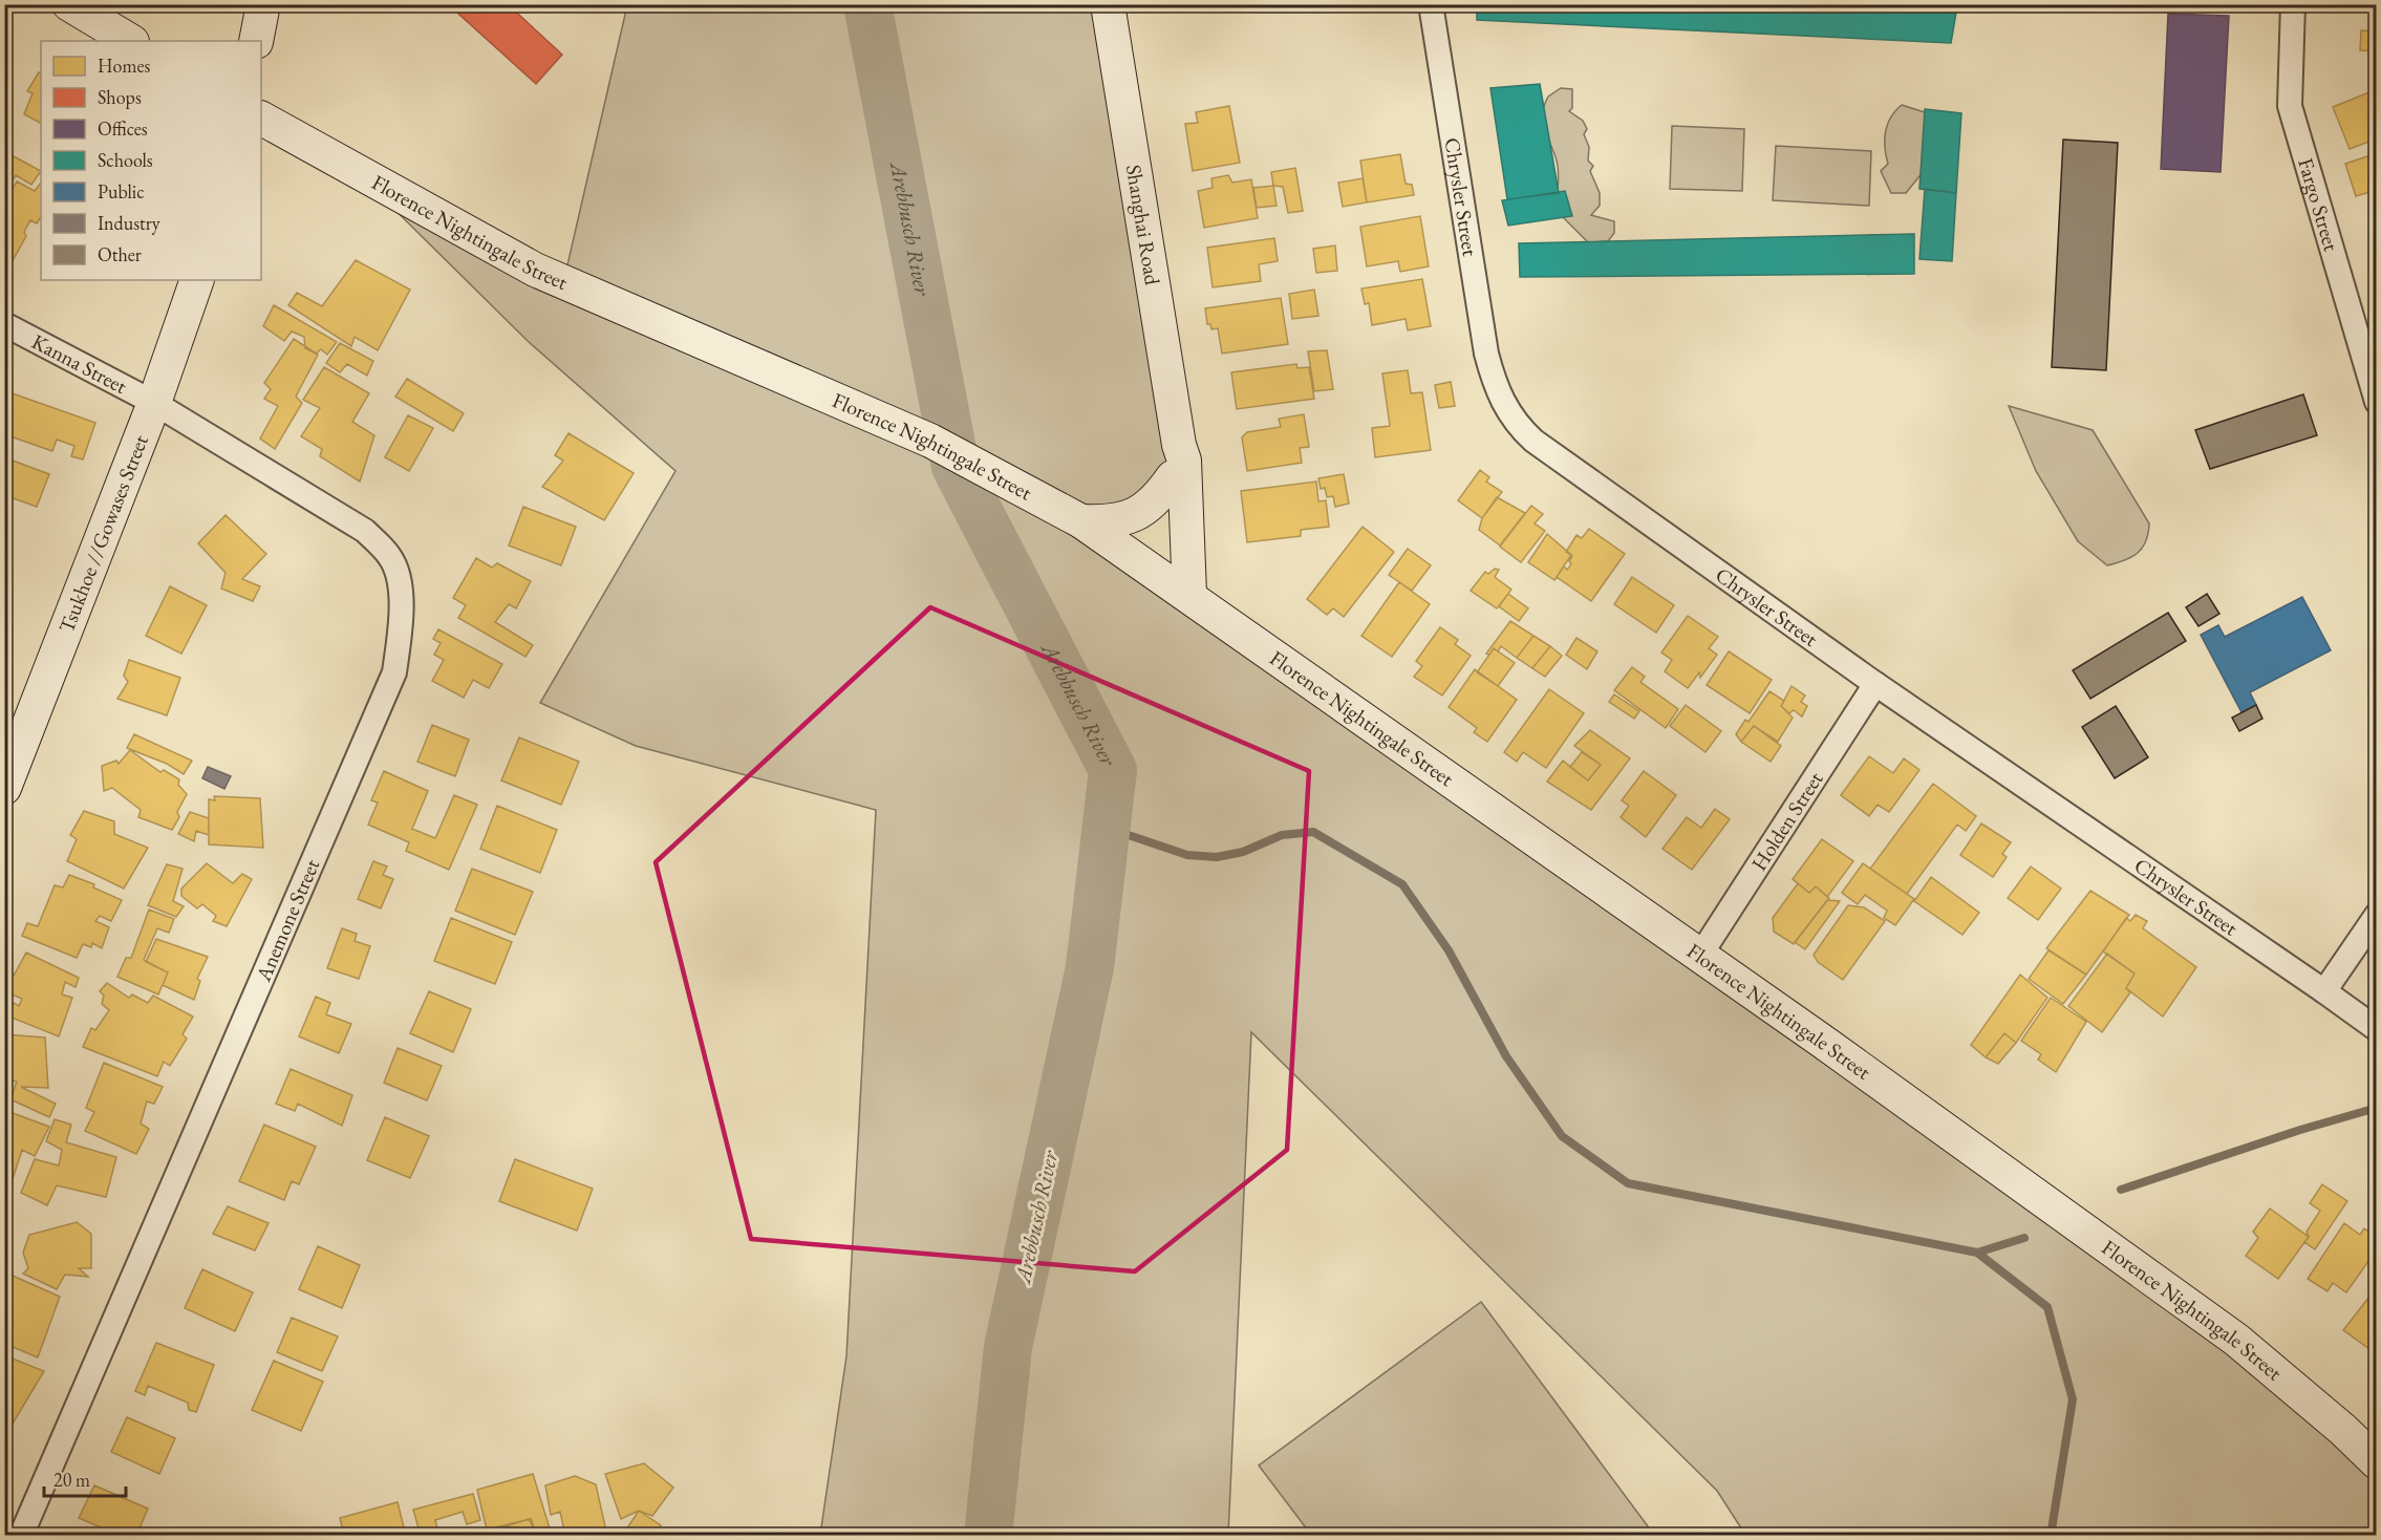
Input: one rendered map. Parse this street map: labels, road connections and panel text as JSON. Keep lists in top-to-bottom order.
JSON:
{
  "streets": {
    "main road": ["Shanghai Road", "Florence Nightingale Street", "Tsukhoe //Gowases Street"],
    "street": [
      "Chrysler Street",
      "Fargo Street",
      "Kanna Street",
      "Holden Street",
      "Anemone Street"
    ]
  },
  "crossings": [
    ["Chrysler Street", "Holden Street"],
    ["Shanghai Road", "Florence Nightingale Street"],
    ["Florence Nightingale Street", "Holden Street"],
    ["Kanna Street", "Tsukhoe //Gowases Street"],
    ["Kanna Street", "Anemone Street"],
    ["Tsukhoe //Gowases Street", "Anemone Street"]
  ],
  "water": ["Arebbusch River"],
  "legend": [
    "Homes",
    "Shops",
    "Offices",
    "Schools",
    "Public",
    "Industry",
    "Other"
  ],
  "scale_bar": "20 m"
}
